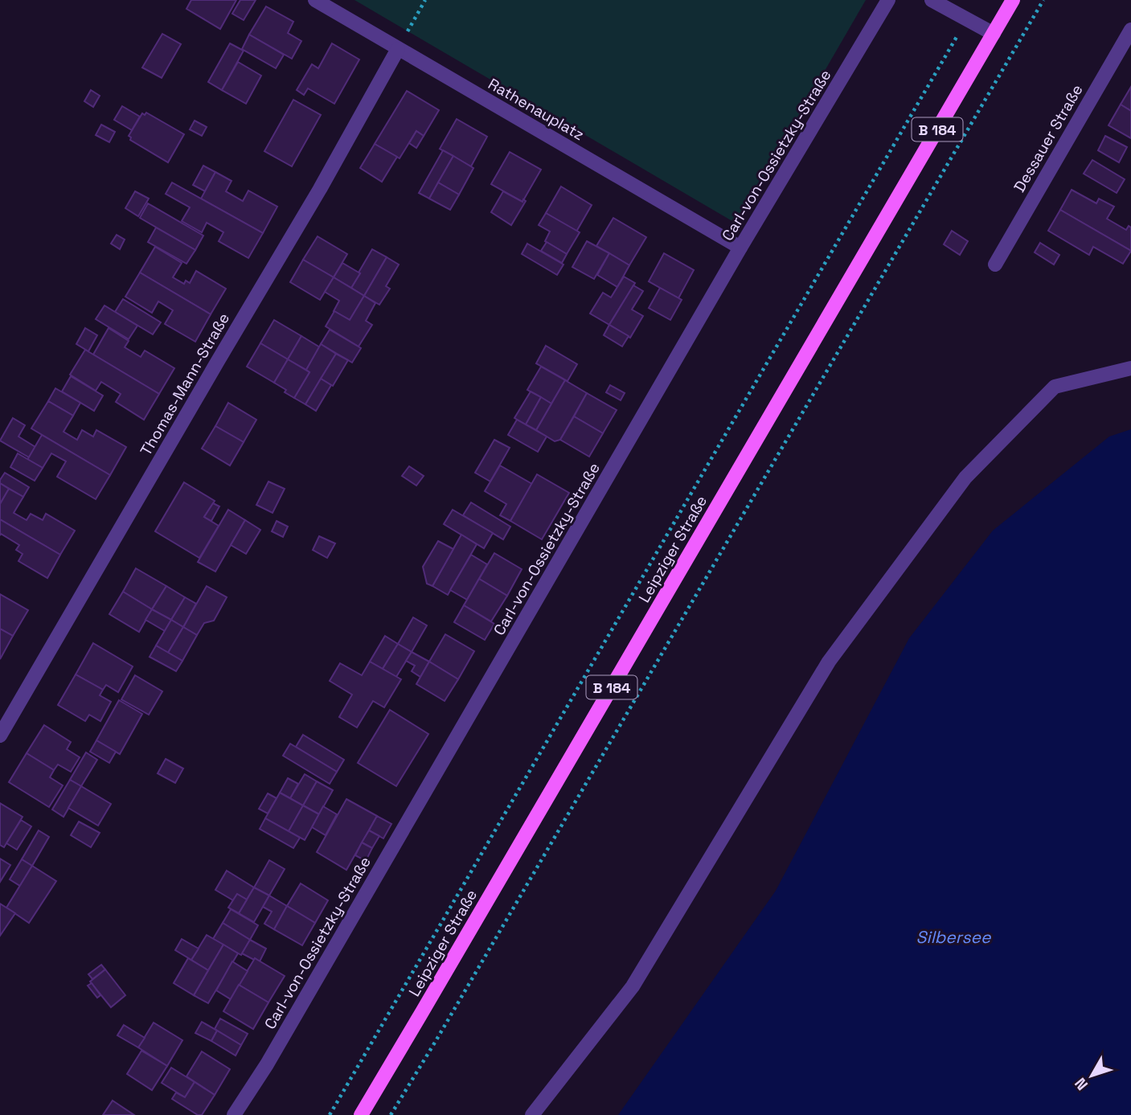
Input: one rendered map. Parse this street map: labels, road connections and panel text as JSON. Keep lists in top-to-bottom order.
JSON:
{
  "streets": {
    "main road": ["B 184", "Leipziger Straße"],
    "street": [
      "Rathenauplatz",
      "Dessauer Straße",
      "Carl-von-Ossietzky-Straße",
      "Thomas-Mann-Straße"
    ]
  },
  "crossings": [
    ["Rathenauplatz", "Carl-von-Ossietzky-Straße"],
    ["Rathenauplatz", "Thomas-Mann-Straße"]
  ],
  "water": ["Silbersee"],
  "north": "bottom left"
}
